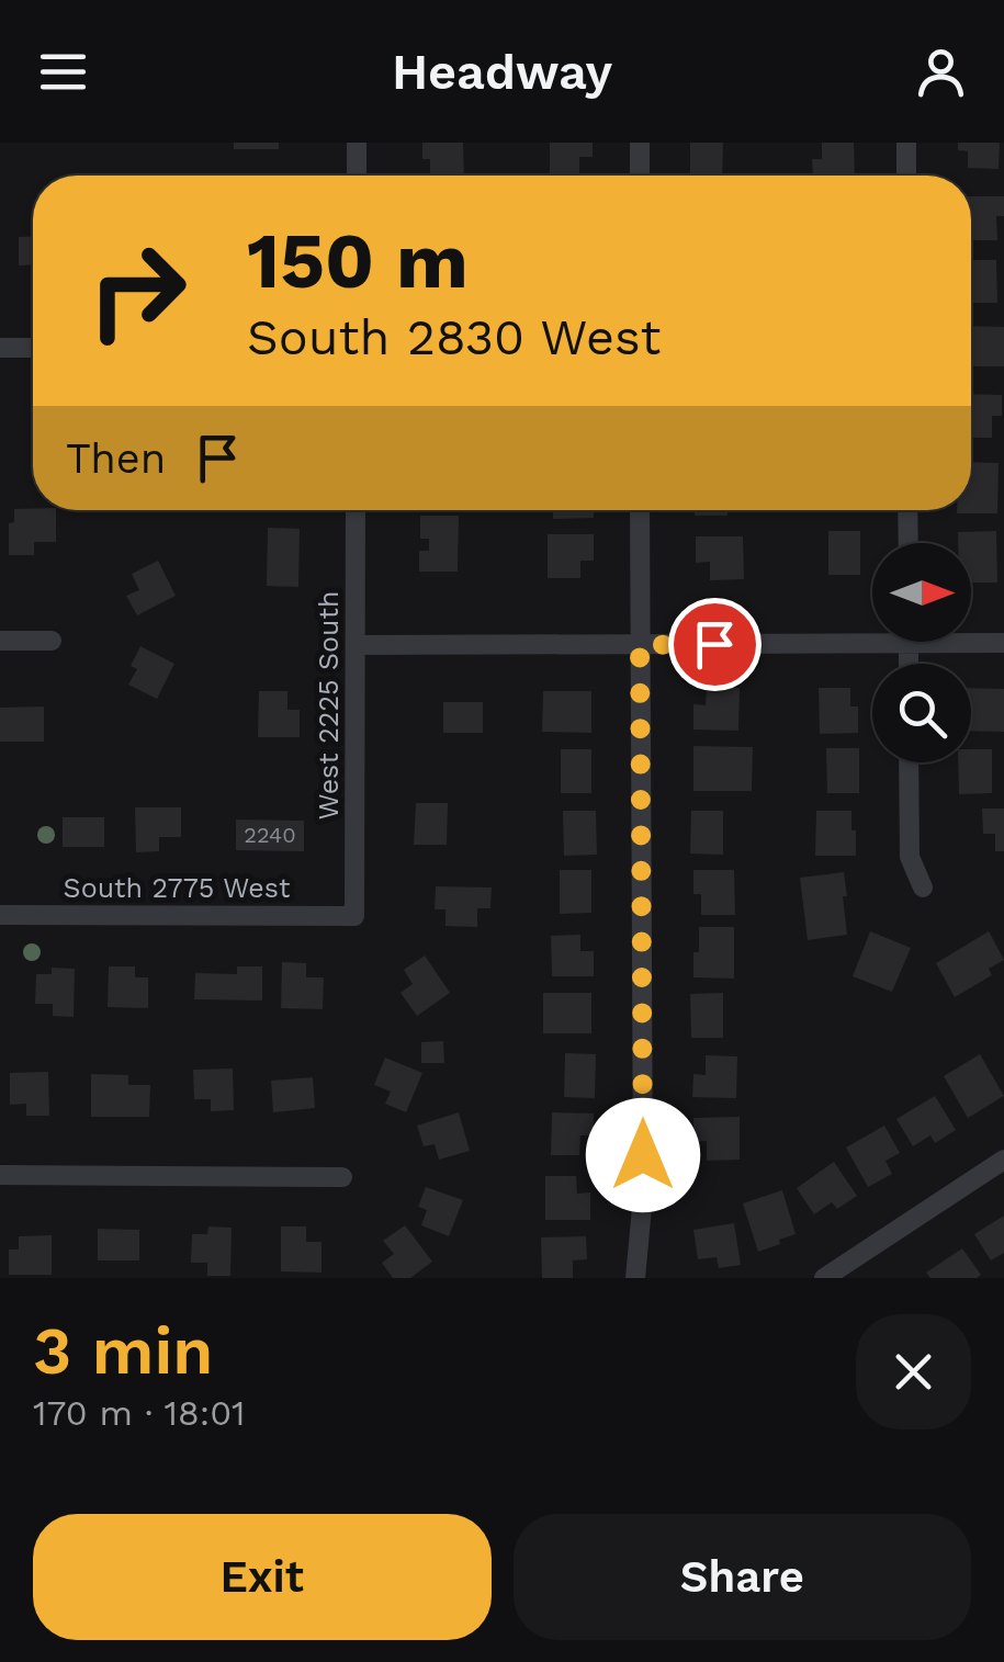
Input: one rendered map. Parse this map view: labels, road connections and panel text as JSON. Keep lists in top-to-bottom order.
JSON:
{
  "streets": {
    "street": ["West 2225 South", "South 2775 West"]
  },
  "crossings": [
    ["West 2225 South", "South 2775 West"]
  ],
  "house_numbers": ["2240"],
  "north": "right",
  "page": {
    "header": "Headway",
    "turn": ["150 m", "South 2830 West"],
    "then": "Then",
    "heading": ["3 min", "170 m · 18:01"],
    "buttons": ["Exit", "Share"]
  }
}
